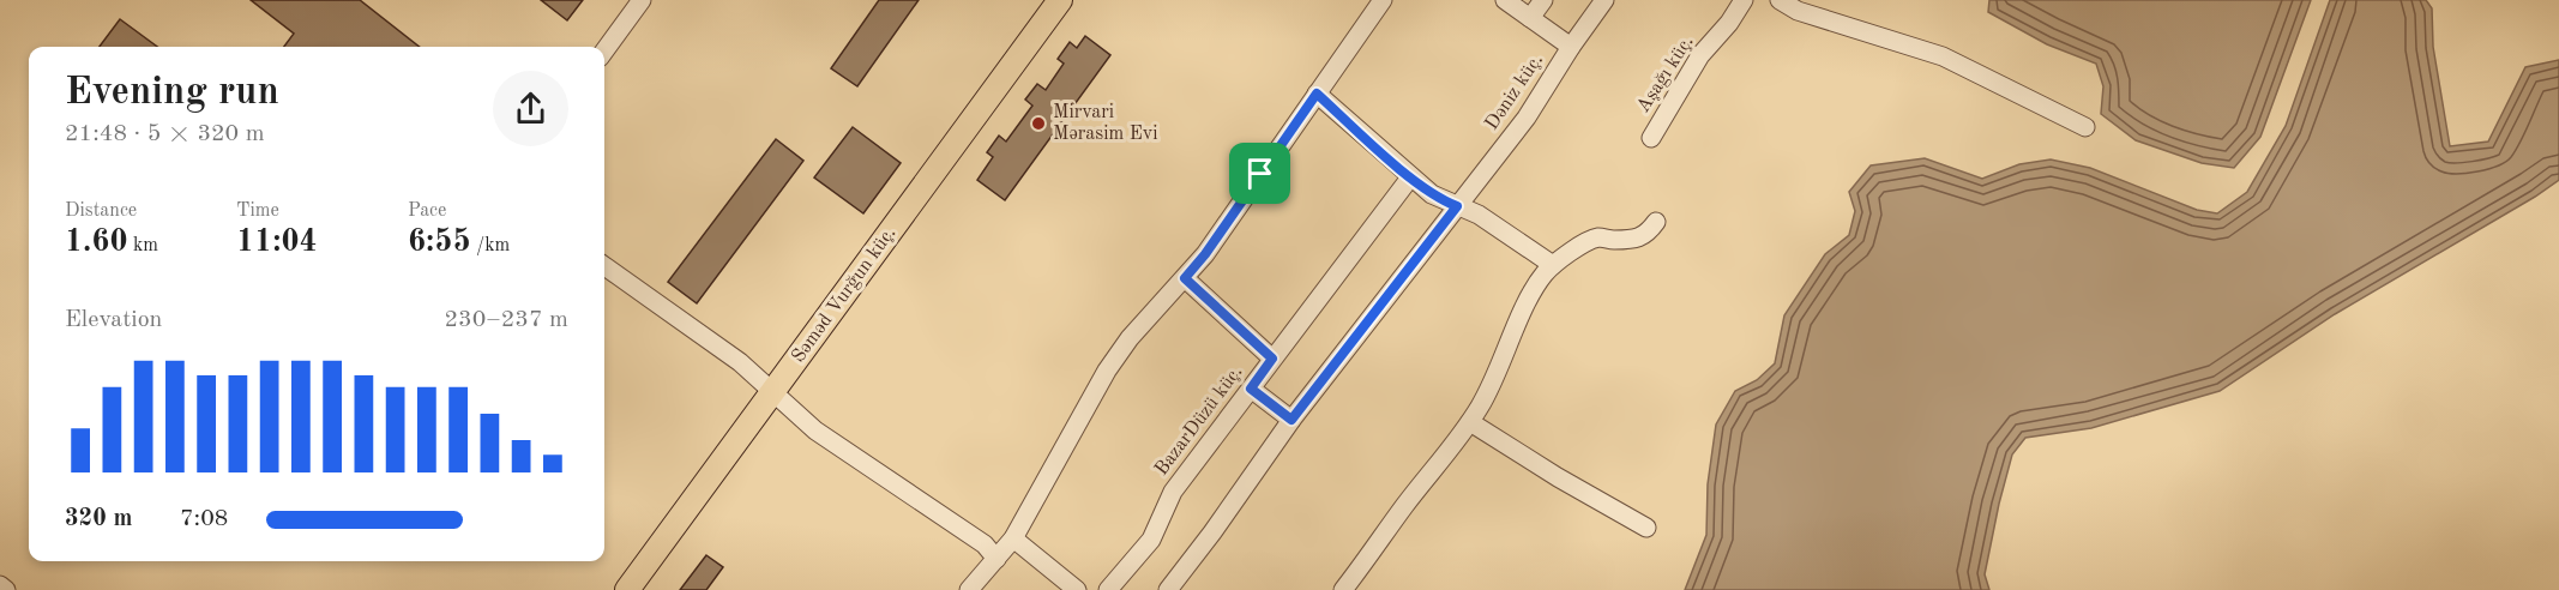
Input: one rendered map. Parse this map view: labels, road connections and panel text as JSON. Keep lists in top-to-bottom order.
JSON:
{
  "streets": {
    "main road": ["Səməd Vurğun küç."],
    "street": ["Aşağı küç.", "Dəniz küç.", "BazarDüzü küç."]
  },
  "places": ["Mirvari Mərasim Evi"],
  "page": {
    "heading": ["Evening run", "21:48 · 5 × 320 m"],
    "stats": [
      ["Distance", "1.60 km"],
      ["Time", "11:04"],
      ["Pace", "6:55 /km"]
    ],
    "chart": ["Elevation", "230–237 m"],
    "list": [
      {
        "name": "320 m",
        "note": "7:08"
      }
    ]
  }
}
